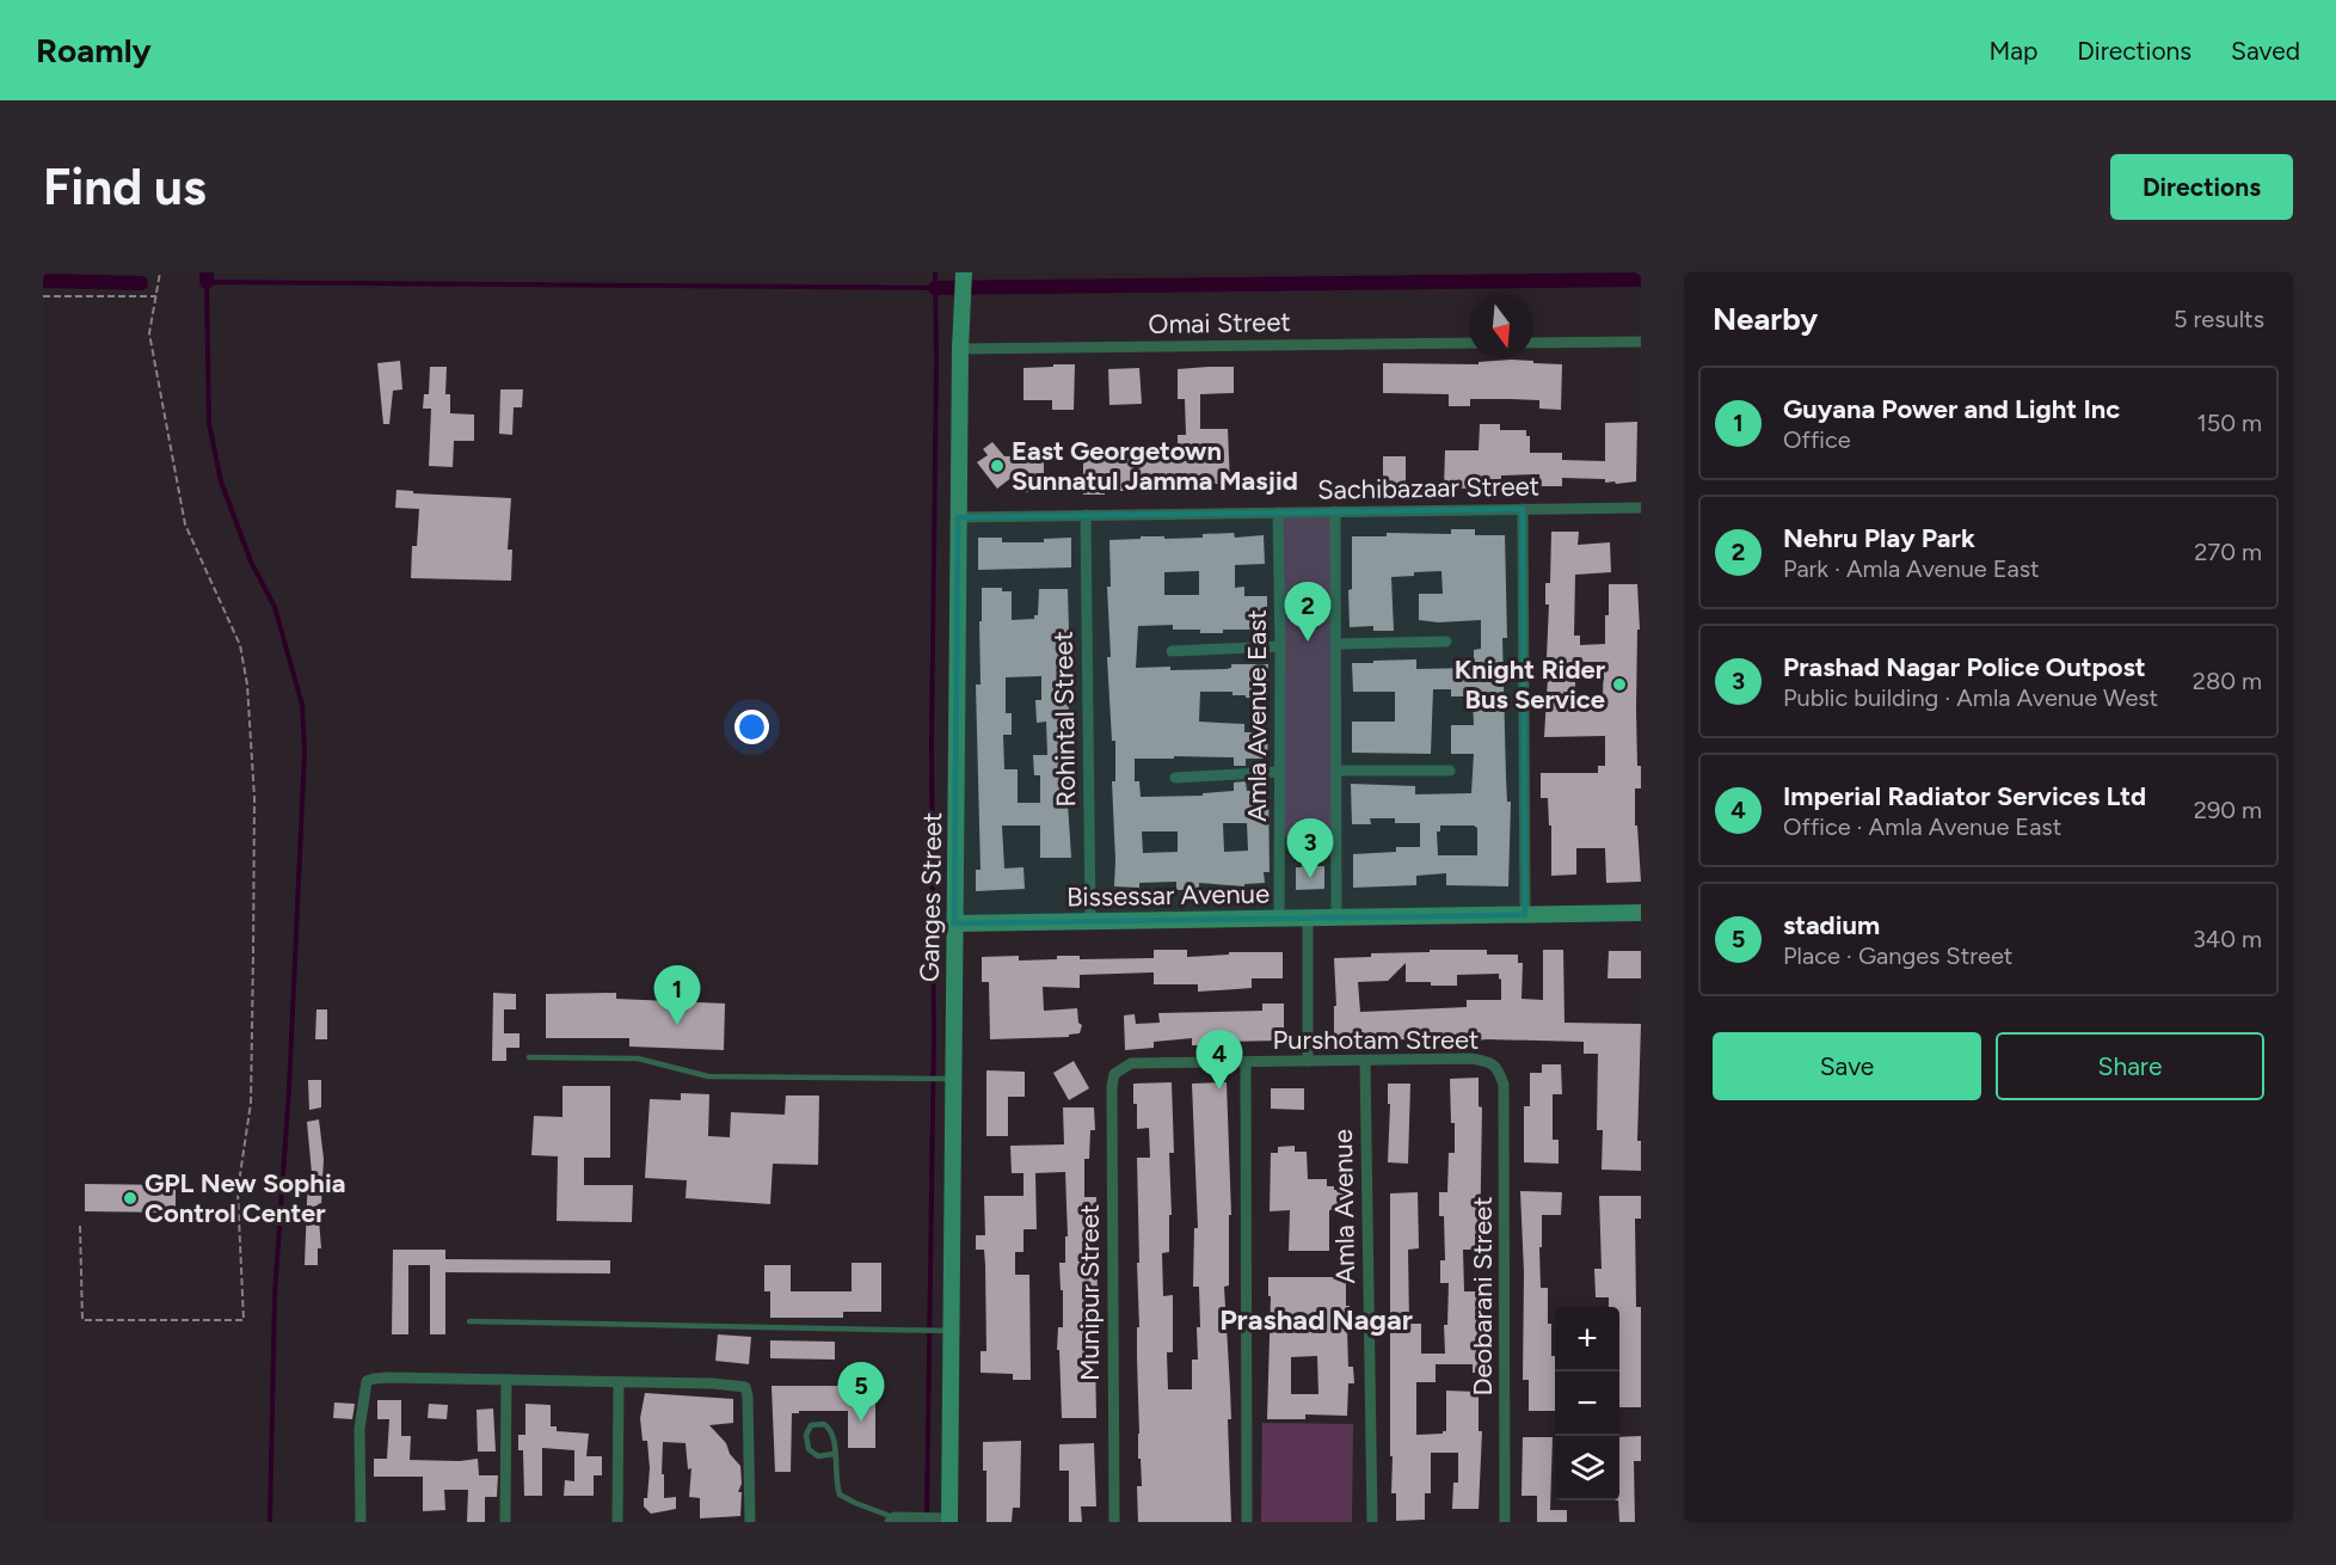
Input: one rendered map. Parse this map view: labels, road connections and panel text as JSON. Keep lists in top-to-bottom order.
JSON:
{
  "streets": {
    "street": [
      "Omai Street",
      "Sachibazaar Street",
      "Amla Avenue East",
      "Rohintal Street",
      "Bissessar Avenue",
      "Ganges Street",
      "Purshotam Street",
      "Amla Avenue",
      "Munipur Street",
      "Deobarani Street"
    ]
  },
  "crossings": [
    ["Omai Street", "Ganges Street"],
    ["Sachibazaar Street", "Amla Avenue East"],
    ["Sachibazaar Street", "Rohintal Street"],
    ["Sachibazaar Street", "Ganges Street"],
    ["Amla Avenue East", "Bissessar Avenue"],
    ["Rohintal Street", "Bissessar Avenue"],
    ["Bissessar Avenue", "Ganges Street"],
    ["Purshotam Street", "Amla Avenue"],
    ["Purshotam Street", "Munipur Street"],
    ["Purshotam Street", "Deobarani Street"]
  ],
  "districts": ["Prashad Nagar"],
  "places": ["East Georgetown Sunnatul Jamma Masjid", "Knight Rider Bus Service", "GPL New Sophia Control Center"],
  "north": "bottom",
  "page": {
    "header": "Roamly",
    "nav": ["Map", "Directions", "Saved"],
    "buttons": [
      "Directions",
      ["Save", "Share"]
    ],
    "title": "Find us",
    "heading": ["Nearby", "5 results"],
    "list": [
      {
        "mark": "1",
        "name": "Guyana Power and Light Inc",
        "note": "Office",
        "value": "150 m"
      },
      {
        "mark": "2",
        "name": "Nehru Play Park",
        "note": "Park · Amla Avenue East",
        "value": "270 m"
      },
      {
        "mark": "3",
        "name": "Prashad Nagar Police Outpost",
        "note": "Public building · Amla Avenue West",
        "value": "280 m"
      },
      {
        "mark": "4",
        "name": "Imperial Radiator Services Ltd",
        "note": "Office · Amla Avenue East",
        "value": "290 m"
      },
      {
        "mark": "5",
        "name": "stadium",
        "note": "Place · Ganges Street",
        "value": "340 m"
      }
    ],
    "pins": [
      "2",
      "3",
      "1",
      "4",
      "5"
    ],
    "map_buttons": ["+", "−"]
  }
}
